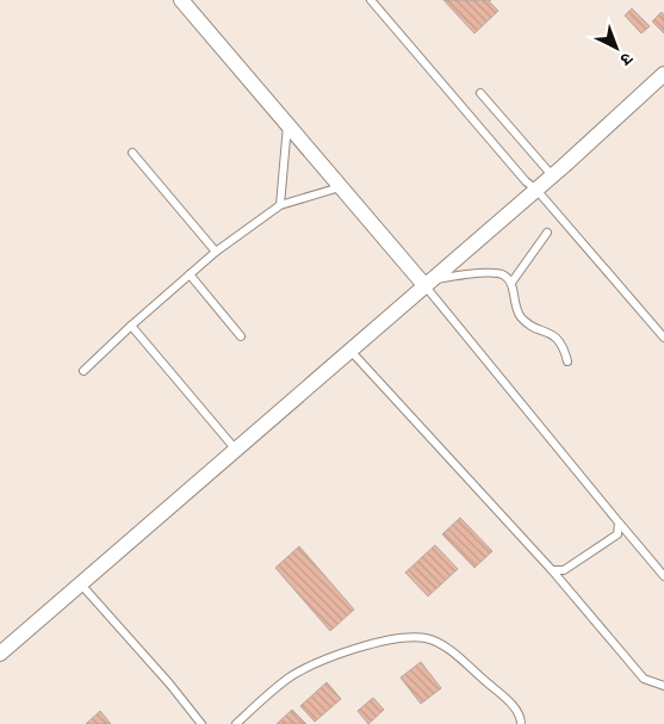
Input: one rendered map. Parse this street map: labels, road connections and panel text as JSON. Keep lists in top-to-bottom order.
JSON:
{
  "north": "bottom right"
}
